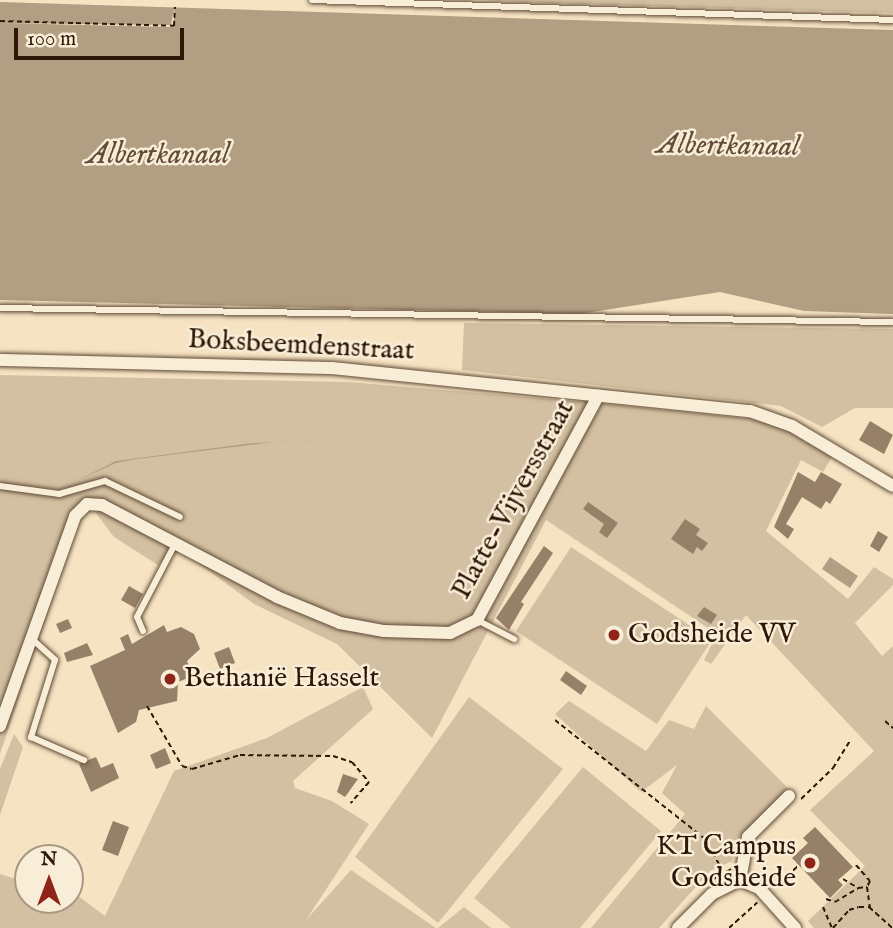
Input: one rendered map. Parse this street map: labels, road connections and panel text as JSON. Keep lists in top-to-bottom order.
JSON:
{
  "streets": {
    "street": ["Boksbeemdenstraat", "Platte-Vijversstraat"]
  },
  "crossings": [
    ["Boksbeemdenstraat", "Platte-Vijversstraat"]
  ],
  "water": ["Albertkanaal"],
  "places": ["Godsheide VV", "Bethanië Hasselt", "KT Campus Godsheide"],
  "scale_bar": "100 m",
  "north": "top"
}
